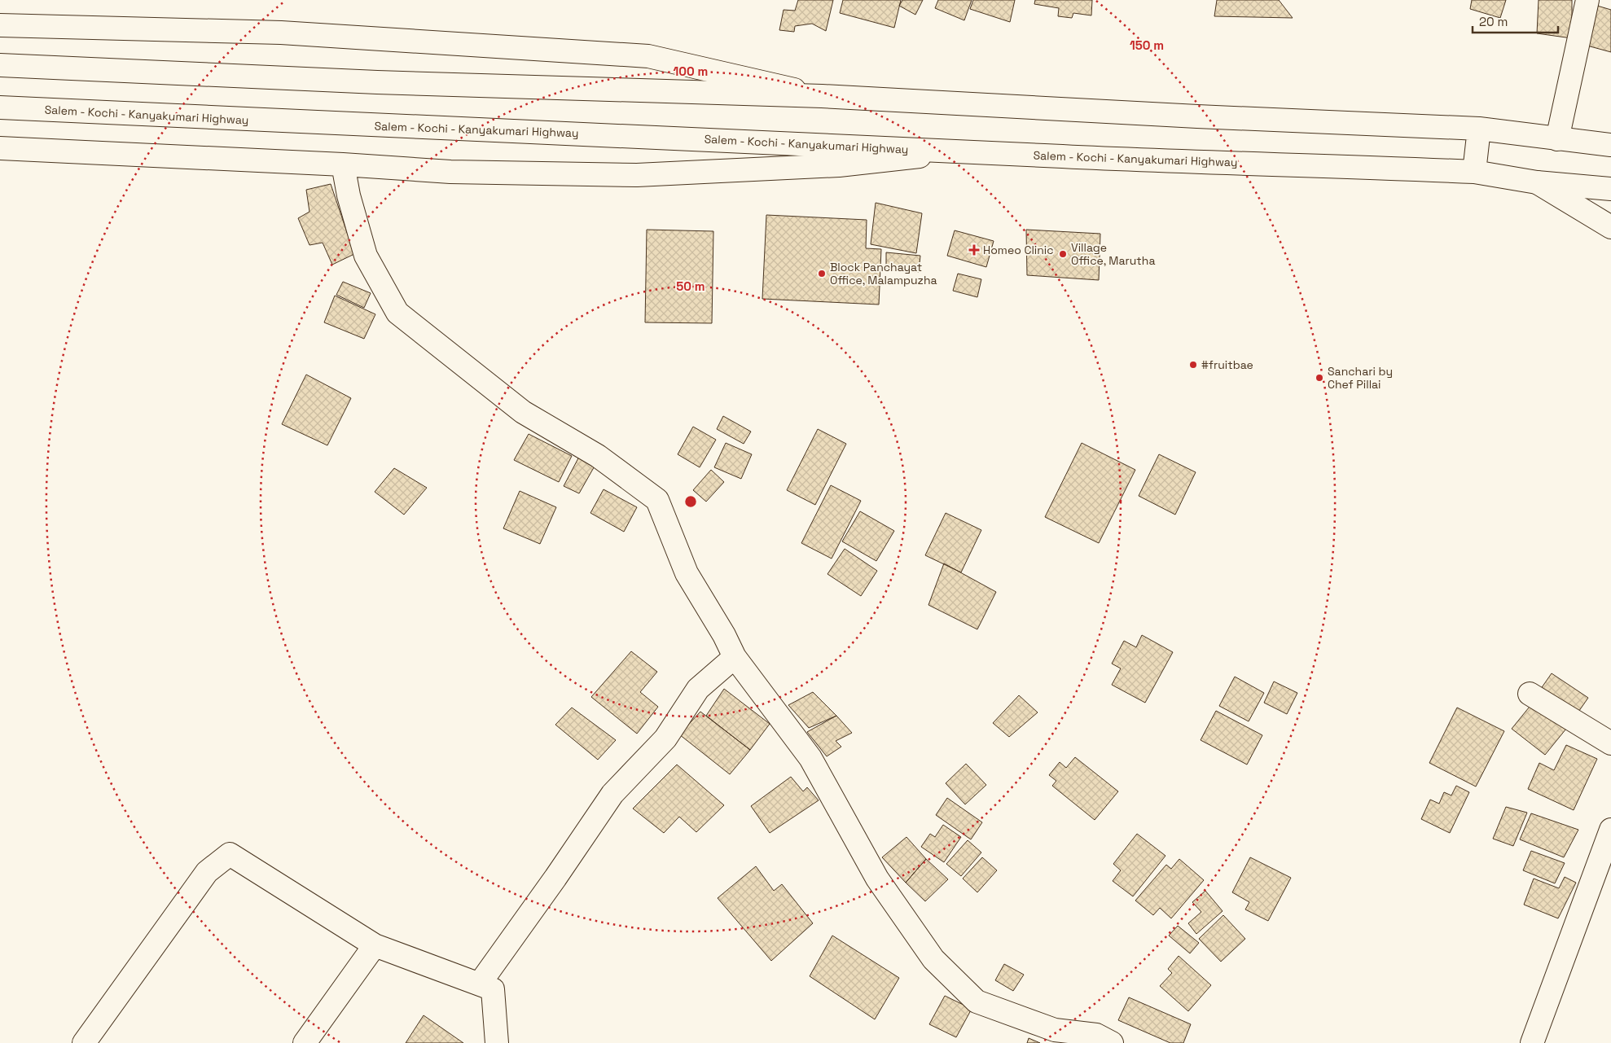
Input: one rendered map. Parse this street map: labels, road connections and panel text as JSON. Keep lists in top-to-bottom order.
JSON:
{
  "streets": {
    "main road": ["Salem - Kochi - Kanyakumari Highway"]
  },
  "places": {
    "health": ["Homeo Clinic"],
    "other": [
      "Village Office, Marutha",
      "Block Panchayat Office, Malampuzha",
      "#fruitbae",
      "Sanchari by Chef Pillai"
    ]
  },
  "scale_bar": "20 m",
  "rings": ["150 m", "100 m", "50 m"]
}
